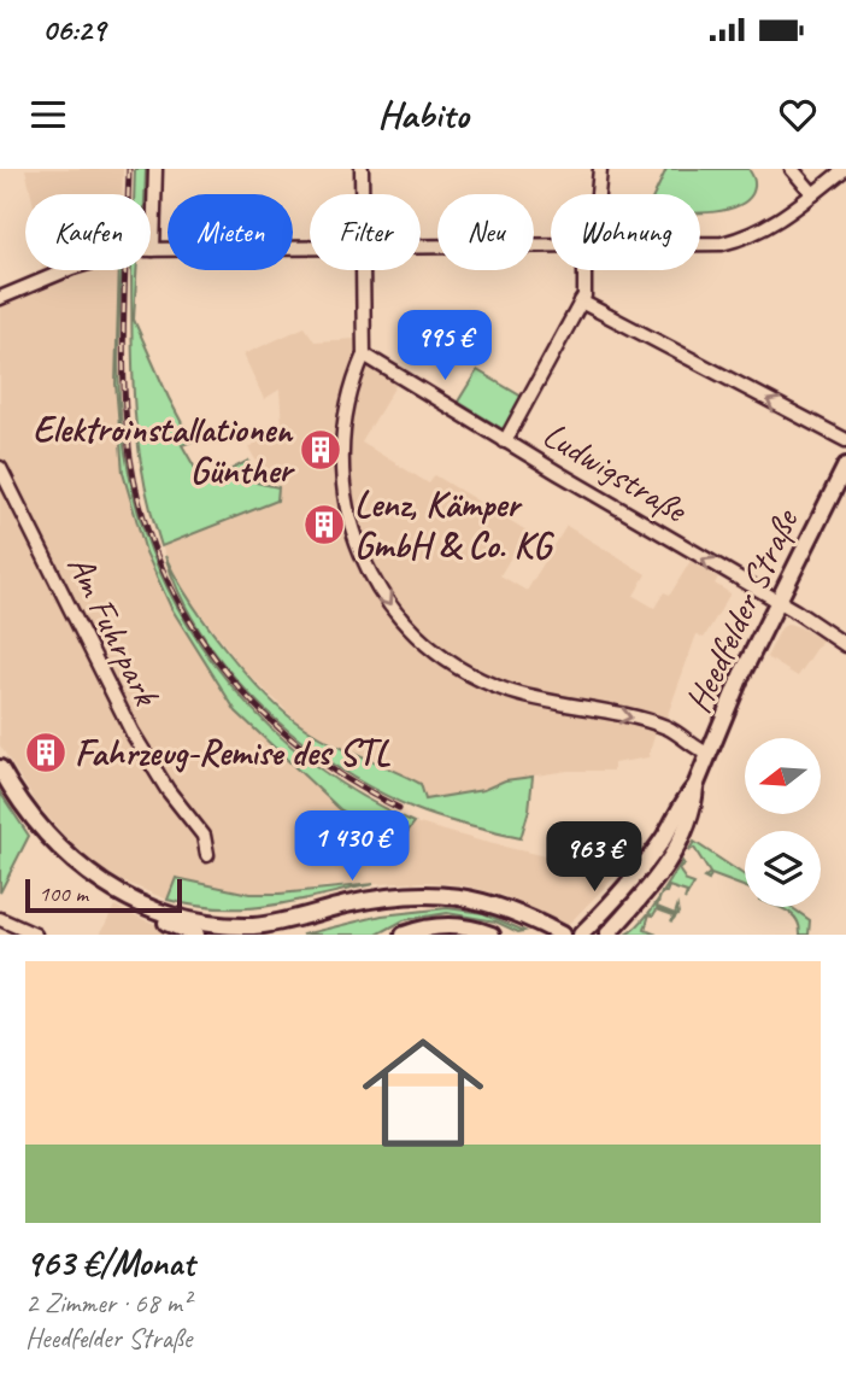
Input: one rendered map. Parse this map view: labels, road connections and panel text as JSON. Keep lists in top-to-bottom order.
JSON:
{
  "streets": {
    "main road": ["Heedfelder Straße"],
    "street": ["Ludwigstraße", "Am Fuhrpark"]
  },
  "crossings": [
    ["Ludwigstraße", "Heedfelder Straße"]
  ],
  "one_way": ["Ludwigstraße"],
  "places": {
    "building": ["Elektroinstallationen Günther", "Lenz, Kämper GmbH & Co. KG", "Fahrzeug-Remise des STL"]
  },
  "scale_bar": "100 m",
  "north": "left",
  "page": {
    "status": "06:29",
    "header": "Habito",
    "chip": [
      "Kaufen",
      "Mieten",
      "Filter",
      "Neu",
      "Wohnung"
    ],
    "price": ["995 €", "1 430 €", "963 €"],
    "scale": "100 m",
    "list": [
      {
        "name": "963 €/Monat",
        "note": "2 Zimmer · 68 m² · Heedfelder Straße"
      }
    ]
  }
}
